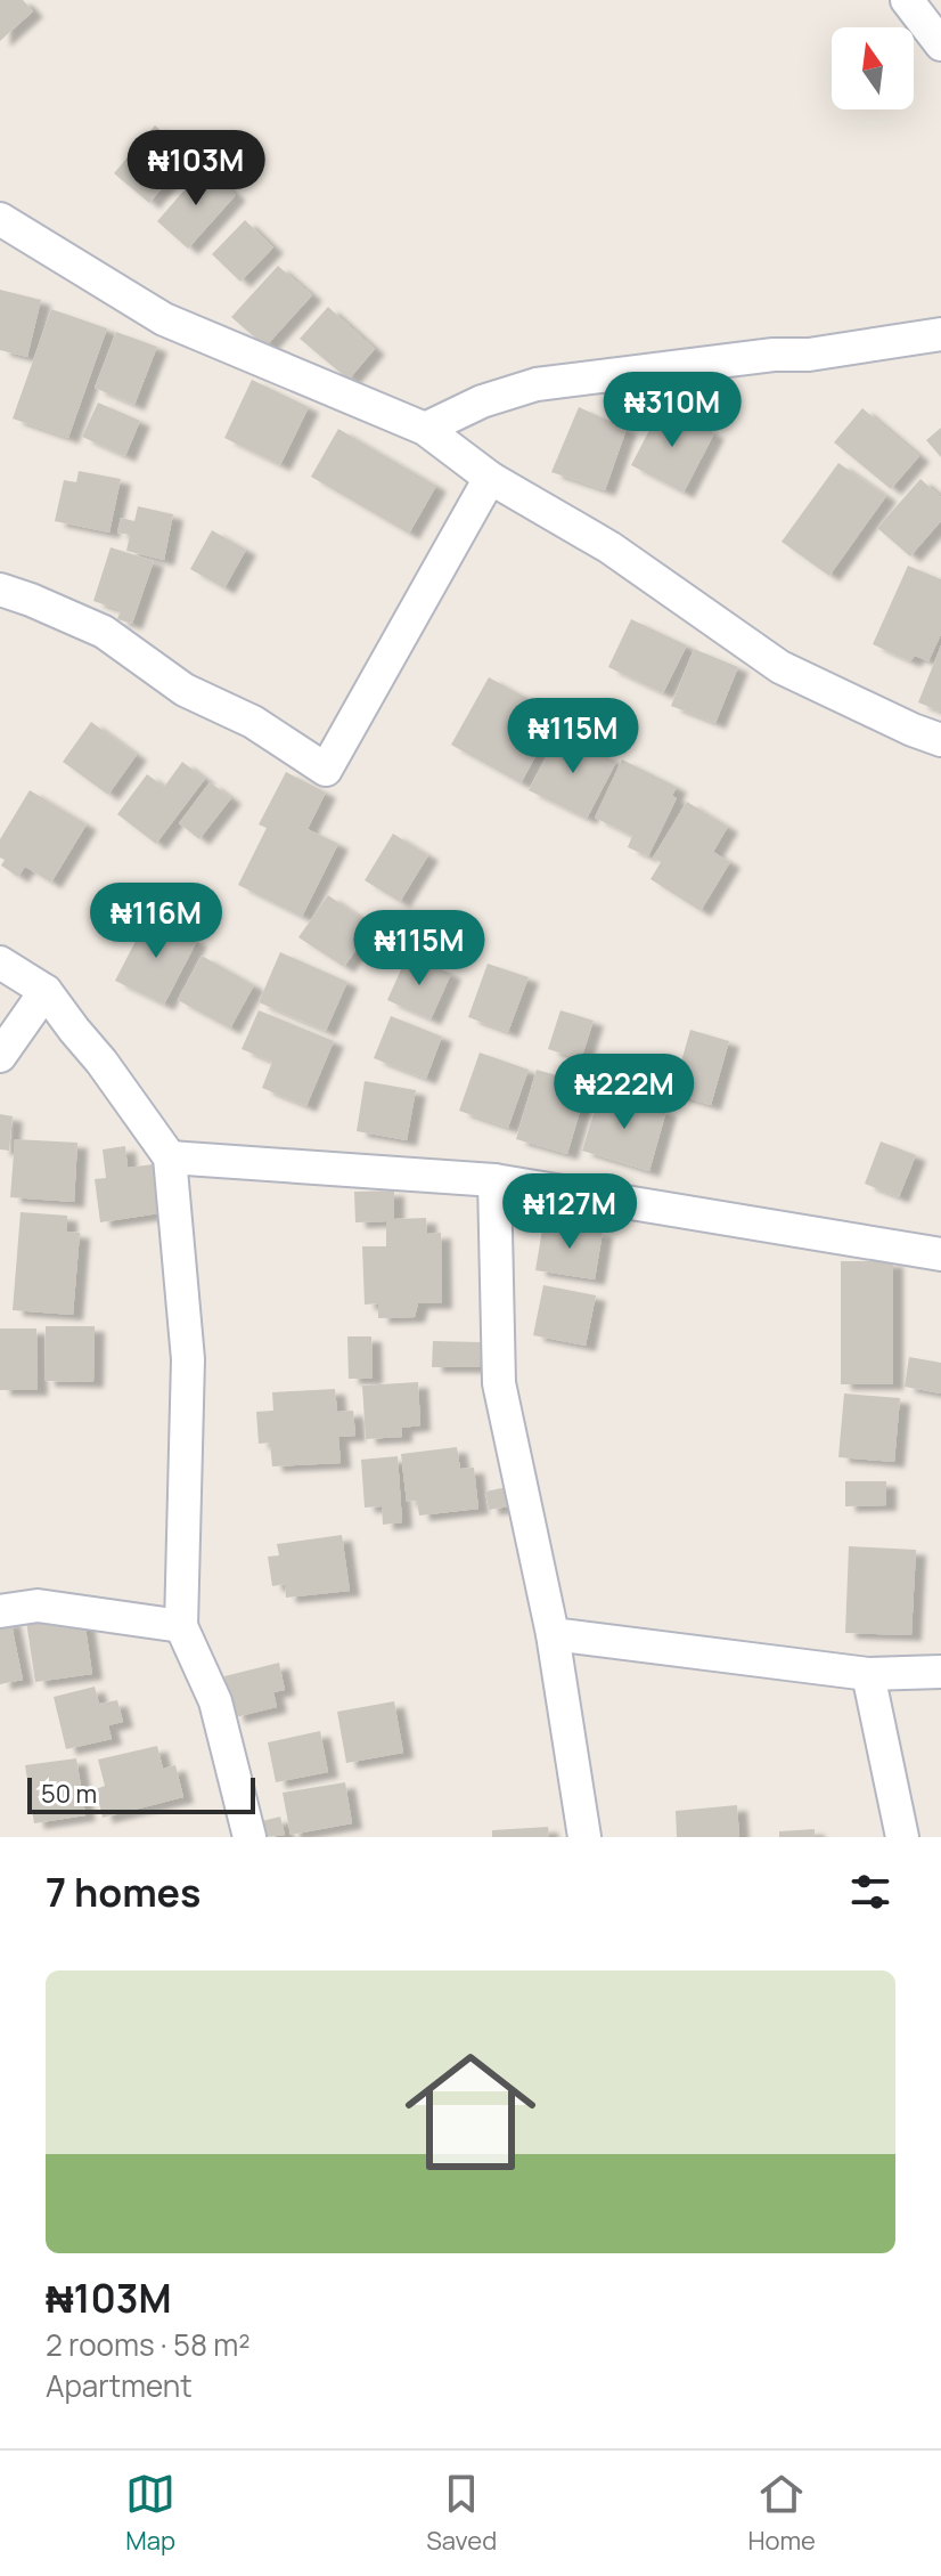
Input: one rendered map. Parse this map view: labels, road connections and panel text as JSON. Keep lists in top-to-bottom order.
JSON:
{
  "scale_bar": "50 m",
  "north": "top",
  "page": {
    "price": [
      "₦103M",
      "₦310M",
      "₦115M",
      "₦116M",
      "₦115M",
      "₦222M",
      "₦127M"
    ],
    "scale": "50 m",
    "heading": "7 homes",
    "list": [
      {
        "name": "₦103M",
        "note": "2 rooms · 58 m² · Apartment"
      }
    ],
    "tabs": ["Map", "Saved", "Home"]
  }
}
